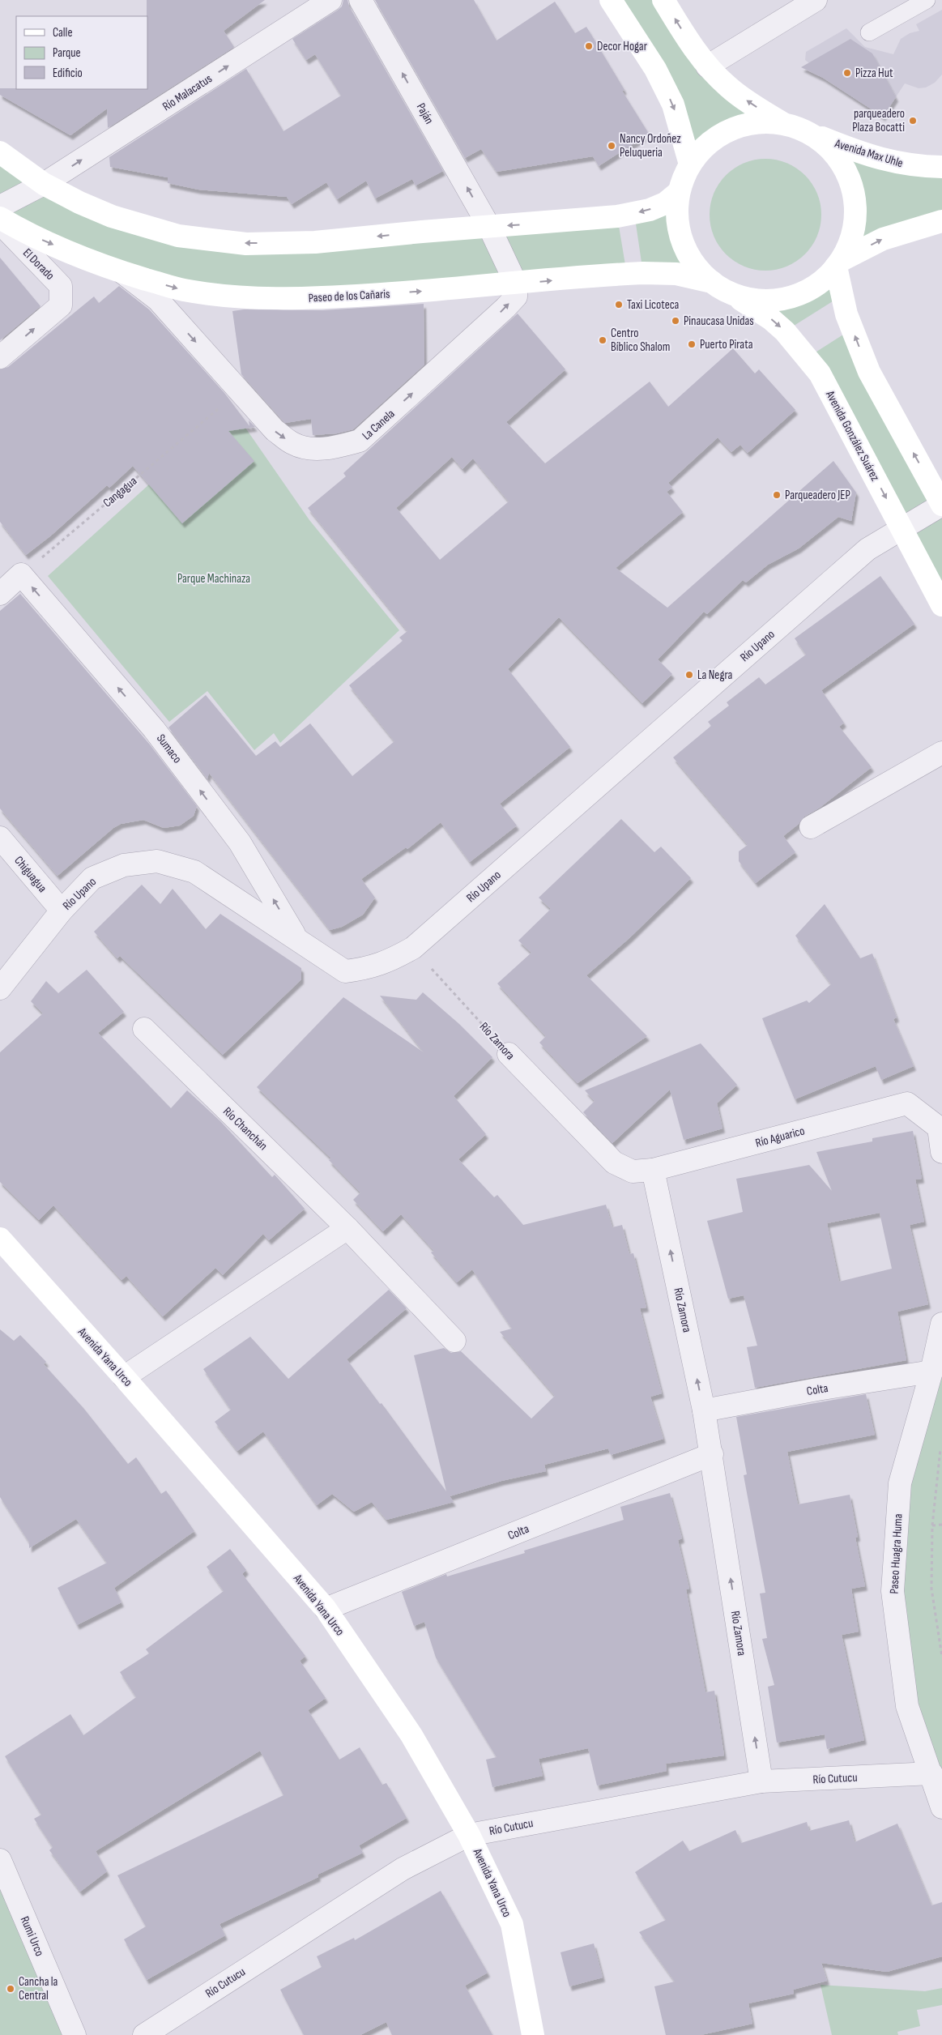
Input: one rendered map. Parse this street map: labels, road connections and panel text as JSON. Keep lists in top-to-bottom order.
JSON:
{
  "streets": {
    "main road": [
      "Avenida Max Uhle",
      "Paseo de los Cañaris",
      "Avenida González Suárez",
      "Avenida Yana Urco"
    ],
    "street": [
      "Río Malacatus",
      "Paján",
      "El Dorado",
      "La Canela",
      "Río Upano",
      "Sumaco",
      "Chiguagua",
      "Río Zamora",
      "Río Chanchán",
      "Río Aguarico",
      "Colta",
      "Paseo Huagra Huma",
      "Río Cutucu",
      "Rumi Urco"
    ],
    "path": ["Cangagua"]
  },
  "crossings": [
    ["Paseo de los Cañaris", "La Canela"],
    ["La Canela", "Cangagua"],
    ["Avenida González Suárez", "Río Upano"],
    ["Cangagua", "Sumaco"],
    ["Río Upano", "Sumaco"],
    ["Río Upano", "Chiguagua"],
    ["Río Upano", "Río Zamora"],
    ["Río Zamora", "Río Aguarico"],
    ["Río Zamora", "Colta"],
    ["Río Zamora", "Río Cutucu"],
    ["Avenida Yana Urco", "Colta"],
    ["Avenida Yana Urco", "Río Cutucu"],
    ["Colta", "Paseo Huagra Huma"],
    ["Paseo Huagra Huma", "Río Cutucu"]
  ],
  "one_way": [
    "Río Malacatus",
    "Paján",
    "Sumaco",
    "Río Zamora"
  ],
  "parks": ["Parque Machinaza"],
  "places": [
    "Decor Hogar",
    "Pizza Hut",
    "parqueadero Plaza Bocatti",
    "Nancy Ordoñez Peluqueria",
    "Taxi Licoteca",
    "Pinaucasa Unidas",
    "Centro Bíblico Shalom",
    "Puerto Pirata",
    "Parqueadero JEP",
    "La Negra",
    "Cancha la Central"
  ],
  "legend": ["Calle", "Parque", "Edificio"]
}
